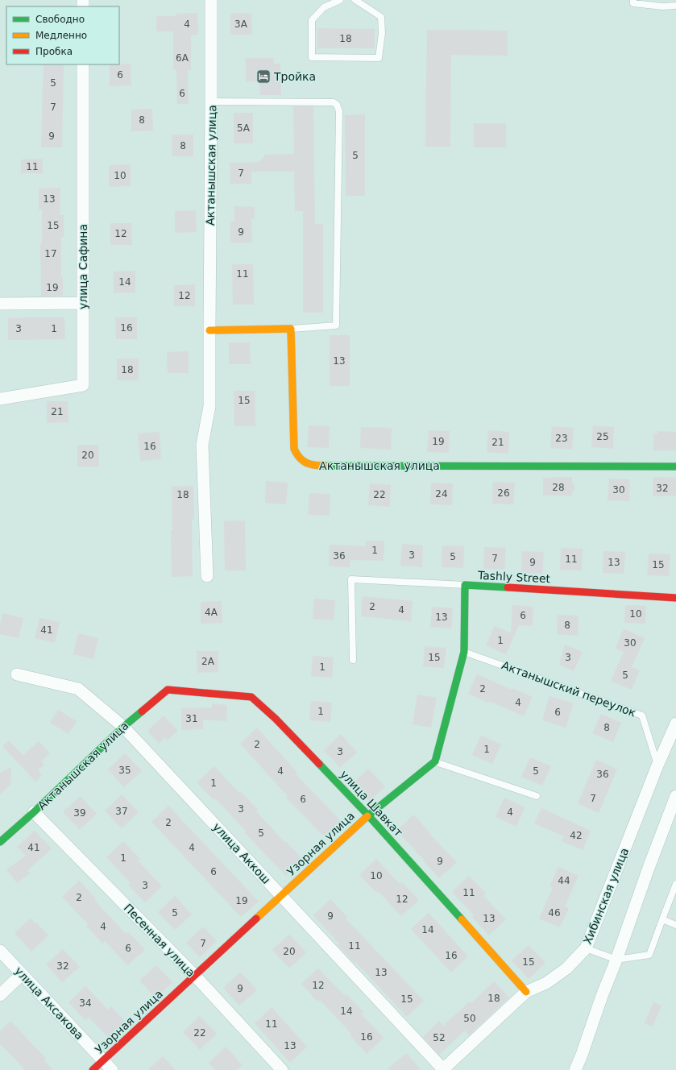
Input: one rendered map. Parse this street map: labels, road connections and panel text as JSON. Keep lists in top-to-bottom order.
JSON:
{
  "streets": {
    "street": [
      "Актанышская улица",
      "улица Сафина",
      "Tashly Street",
      "улица Шавкат",
      "Узорная улица",
      "улица Аккош",
      "Хибинская улица",
      "Песенная улица",
      "улица Аксакова"
    ],
    "lane": ["Актанышский переулок"]
  },
  "crossings": [
    ["Актанышская улица", "улица Шавкат"],
    ["Актанышская улица", "улица Аккош"],
    ["Актанышская улица", "Песенная улица"],
    ["Актанышский переулок", "Хибинская улица"],
    ["улица Шавкат", "Узорная улица"],
    ["улица Шавкат", "Хибинская улица"],
    ["Узорная улица", "улица Аккош"],
    ["Узорная улица", "Песенная улица"],
    ["Узорная улица", "улица Аксакова"],
    ["улица Аккош", "Хибинская улица"]
  ],
  "places": {
    "hotel": ["Тройка"]
  },
  "house_numbers": [
    "4",
    "3А",
    "18",
    "6А",
    "6",
    "5",
    "6",
    "7",
    "8",
    "5А",
    "9",
    "8",
    "5",
    "11",
    "7",
    "10",
    "13",
    "15",
    "9",
    "12",
    "17",
    "11",
    "14",
    "19",
    "12",
    "16",
    "3",
    "1",
    "13",
    "18",
    "15",
    "21",
    "25",
    "23",
    "19",
    "21",
    "16",
    "20",
    "28",
    "32",
    "30",
    "26",
    "24",
    "18",
    "22",
    "1",
    "3",
    "36",
    "5",
    "7",
    "11",
    "9",
    "13",
    "15",
    "2",
    "4",
    "4А",
    "10",
    "6",
    "13",
    "8",
    "41",
    "1",
    "30",
    "15",
    "3",
    "2А",
    "1",
    "5",
    "2",
    "4",
    "1",
    "6",
    "31",
    "8",
    "2",
    "1",
    "3",
    "35",
    "4",
    "5",
    "36",
    "1",
    "7",
    "6",
    "3",
    "37",
    "4",
    "39",
    "2",
    "5",
    "42",
    "41",
    "4",
    "1",
    "9",
    "6",
    "10",
    "44",
    "3",
    "11",
    "2",
    "12",
    "19",
    "5",
    "46",
    "9",
    "13",
    "4",
    "14",
    "7",
    "11",
    "6",
    "20",
    "16",
    "15",
    "32",
    "13",
    "12",
    "9",
    "18",
    "15",
    "34",
    "14",
    "50",
    "11",
    "22",
    "16",
    "52",
    "13"
  ],
  "legend": ["Свободно", "Медленно", "Пробка"]
}
